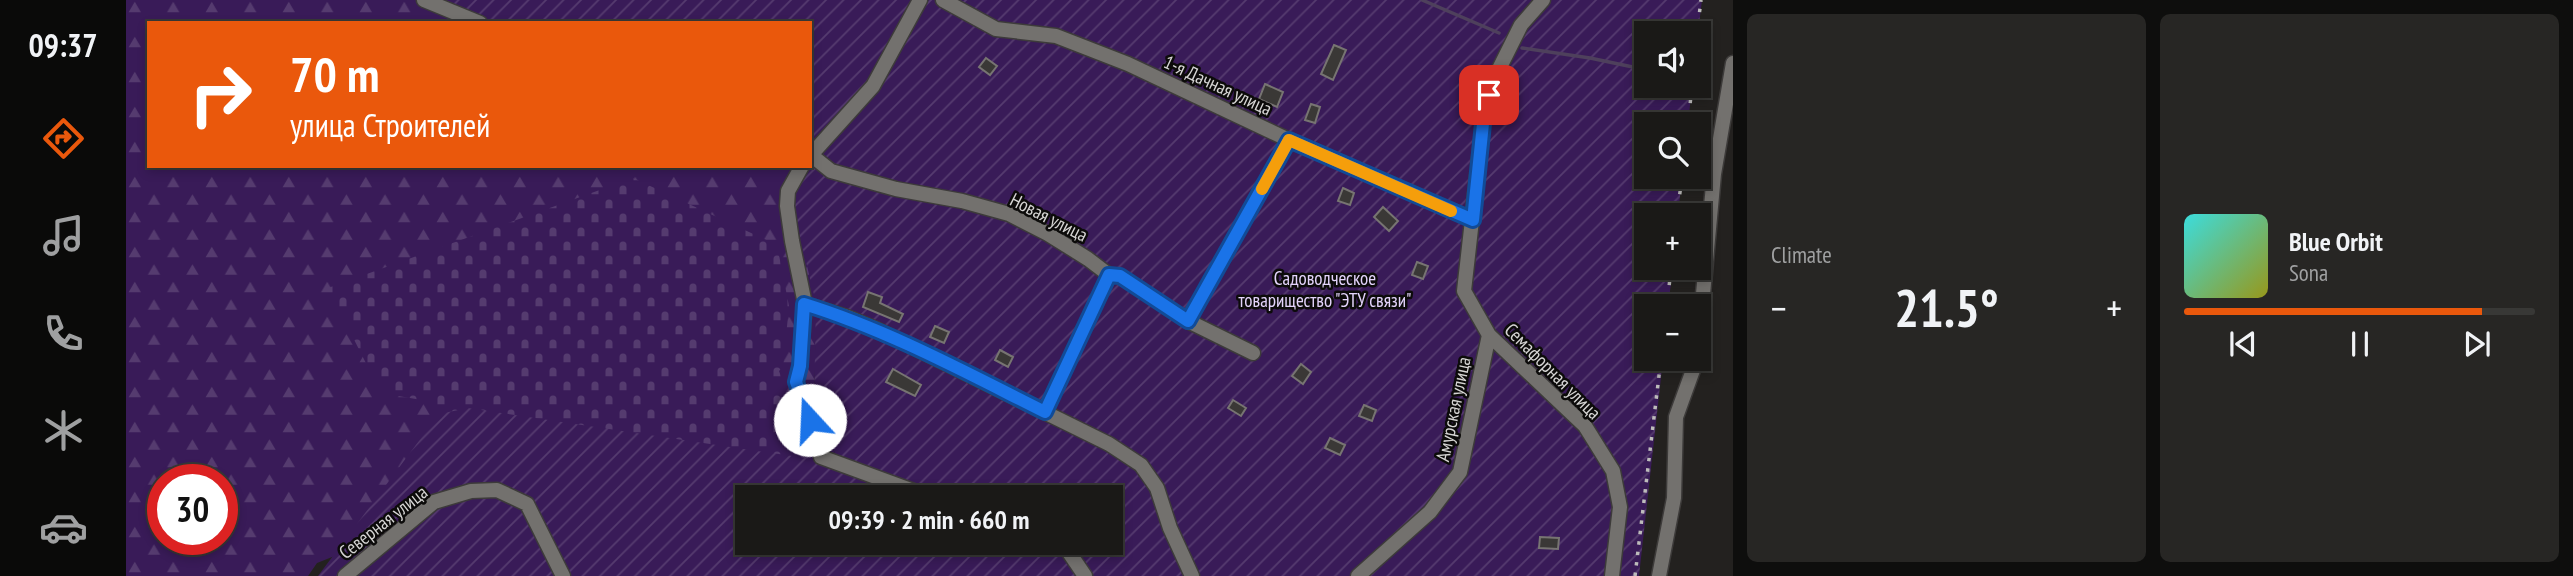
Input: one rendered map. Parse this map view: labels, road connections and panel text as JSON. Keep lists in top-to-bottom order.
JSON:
{
  "streets": {
    "street": [
      "1-я Дачная улица",
      "Новая улица",
      "Семафорная улица",
      "Амурская улица",
      "Северная улица"
    ]
  },
  "crossings": [
    ["1-я Дачная улица", "Семафорная улица"],
    ["Семафорная улица", "Амурская улица"]
  ],
  "parks": ["Садоводческое товарищество \"ЭТУ связи\""],
  "page": {
    "tabs": "09:37",
    "tile": "Climate",
    "map_buttons": ["+", "−"],
    "turn": ["70 m", "улица Строителей"],
    "song": ["Blue Orbit", "Sona"],
    "heat": ["−", "21.5°", "+"],
    "limit": "30",
    "trip": "09:39 · 2 min · 660 m"
  }
}
